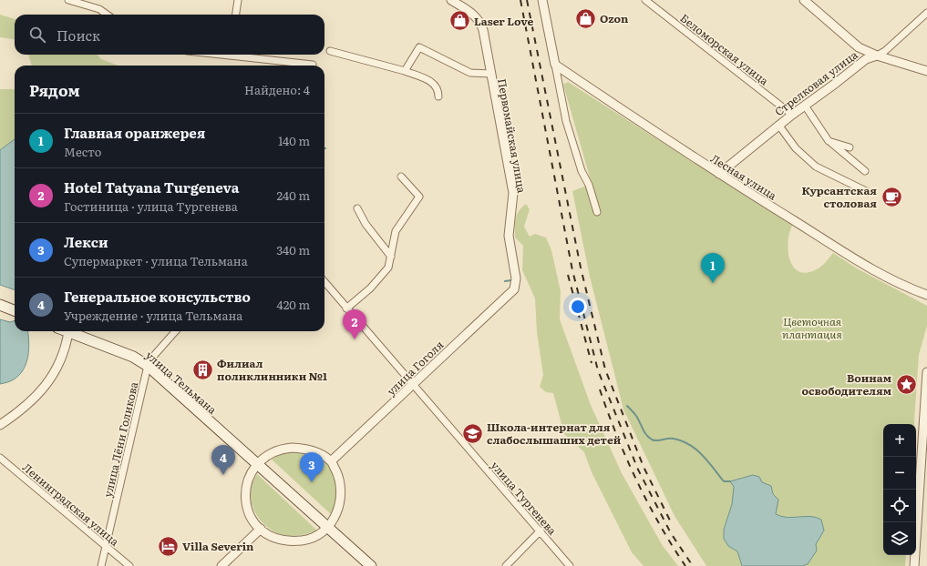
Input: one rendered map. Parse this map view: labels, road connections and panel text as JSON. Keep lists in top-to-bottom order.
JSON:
{
  "streets": {
    "main road": ["улица Тельмана"],
    "street": [
      "Беломорская улица",
      "Стрелковая улица",
      "Первомайская улица",
      "Лесная улица",
      "улица Гоголя",
      "улица Лёни Голикова",
      "улица Тургенева",
      "Ленинградская улица"
    ]
  },
  "crossings": [
    ["Беломорская улица", "Стрелковая улица"],
    ["Стрелковая улица", "Лесная улица"],
    ["Первомайская улица", "улица Гоголя"],
    ["улица Гоголя", "улица Тургенева"],
    ["улица Тельмана", "улица Лёни Голикова"],
    ["улица Лёни Голикова", "Ленинградская улица"]
  ],
  "parks": ["Цветочная плантация"],
  "places": {
    "shop": ["Ozon", "Laser Love"],
    "cafe": ["Курсантская столовая"],
    "building": ["Филиал поликлинники №1"],
    "place": ["Воинам освободителям"],
    "school or university": ["Школа-интернат для слабослышаших детей"],
    "hotel": ["Villa Severin"]
  },
  "page": {
    "search": "Поиск",
    "heading": ["Рядом", "Найдено: 4"],
    "list": [
      {
        "mark": "1",
        "name": "Главная оранжерея",
        "note": "Место",
        "value": "140 m"
      },
      {
        "mark": "2",
        "name": "Hotel Tatyana Turgeneva",
        "note": "Гостиница · улица Тургенева",
        "value": "240 m"
      },
      {
        "mark": "3",
        "name": "Лекси",
        "note": "Супермаркет · улица Тельмана",
        "value": "340 m"
      },
      {
        "mark": "4",
        "name": "Генеральное консульство",
        "note": "Учреждение · улица Тельмана",
        "value": "420 m"
      }
    ],
    "pins": [
      "1",
      "2",
      "4",
      "3"
    ],
    "map_buttons": ["+", "−"]
  }
}
